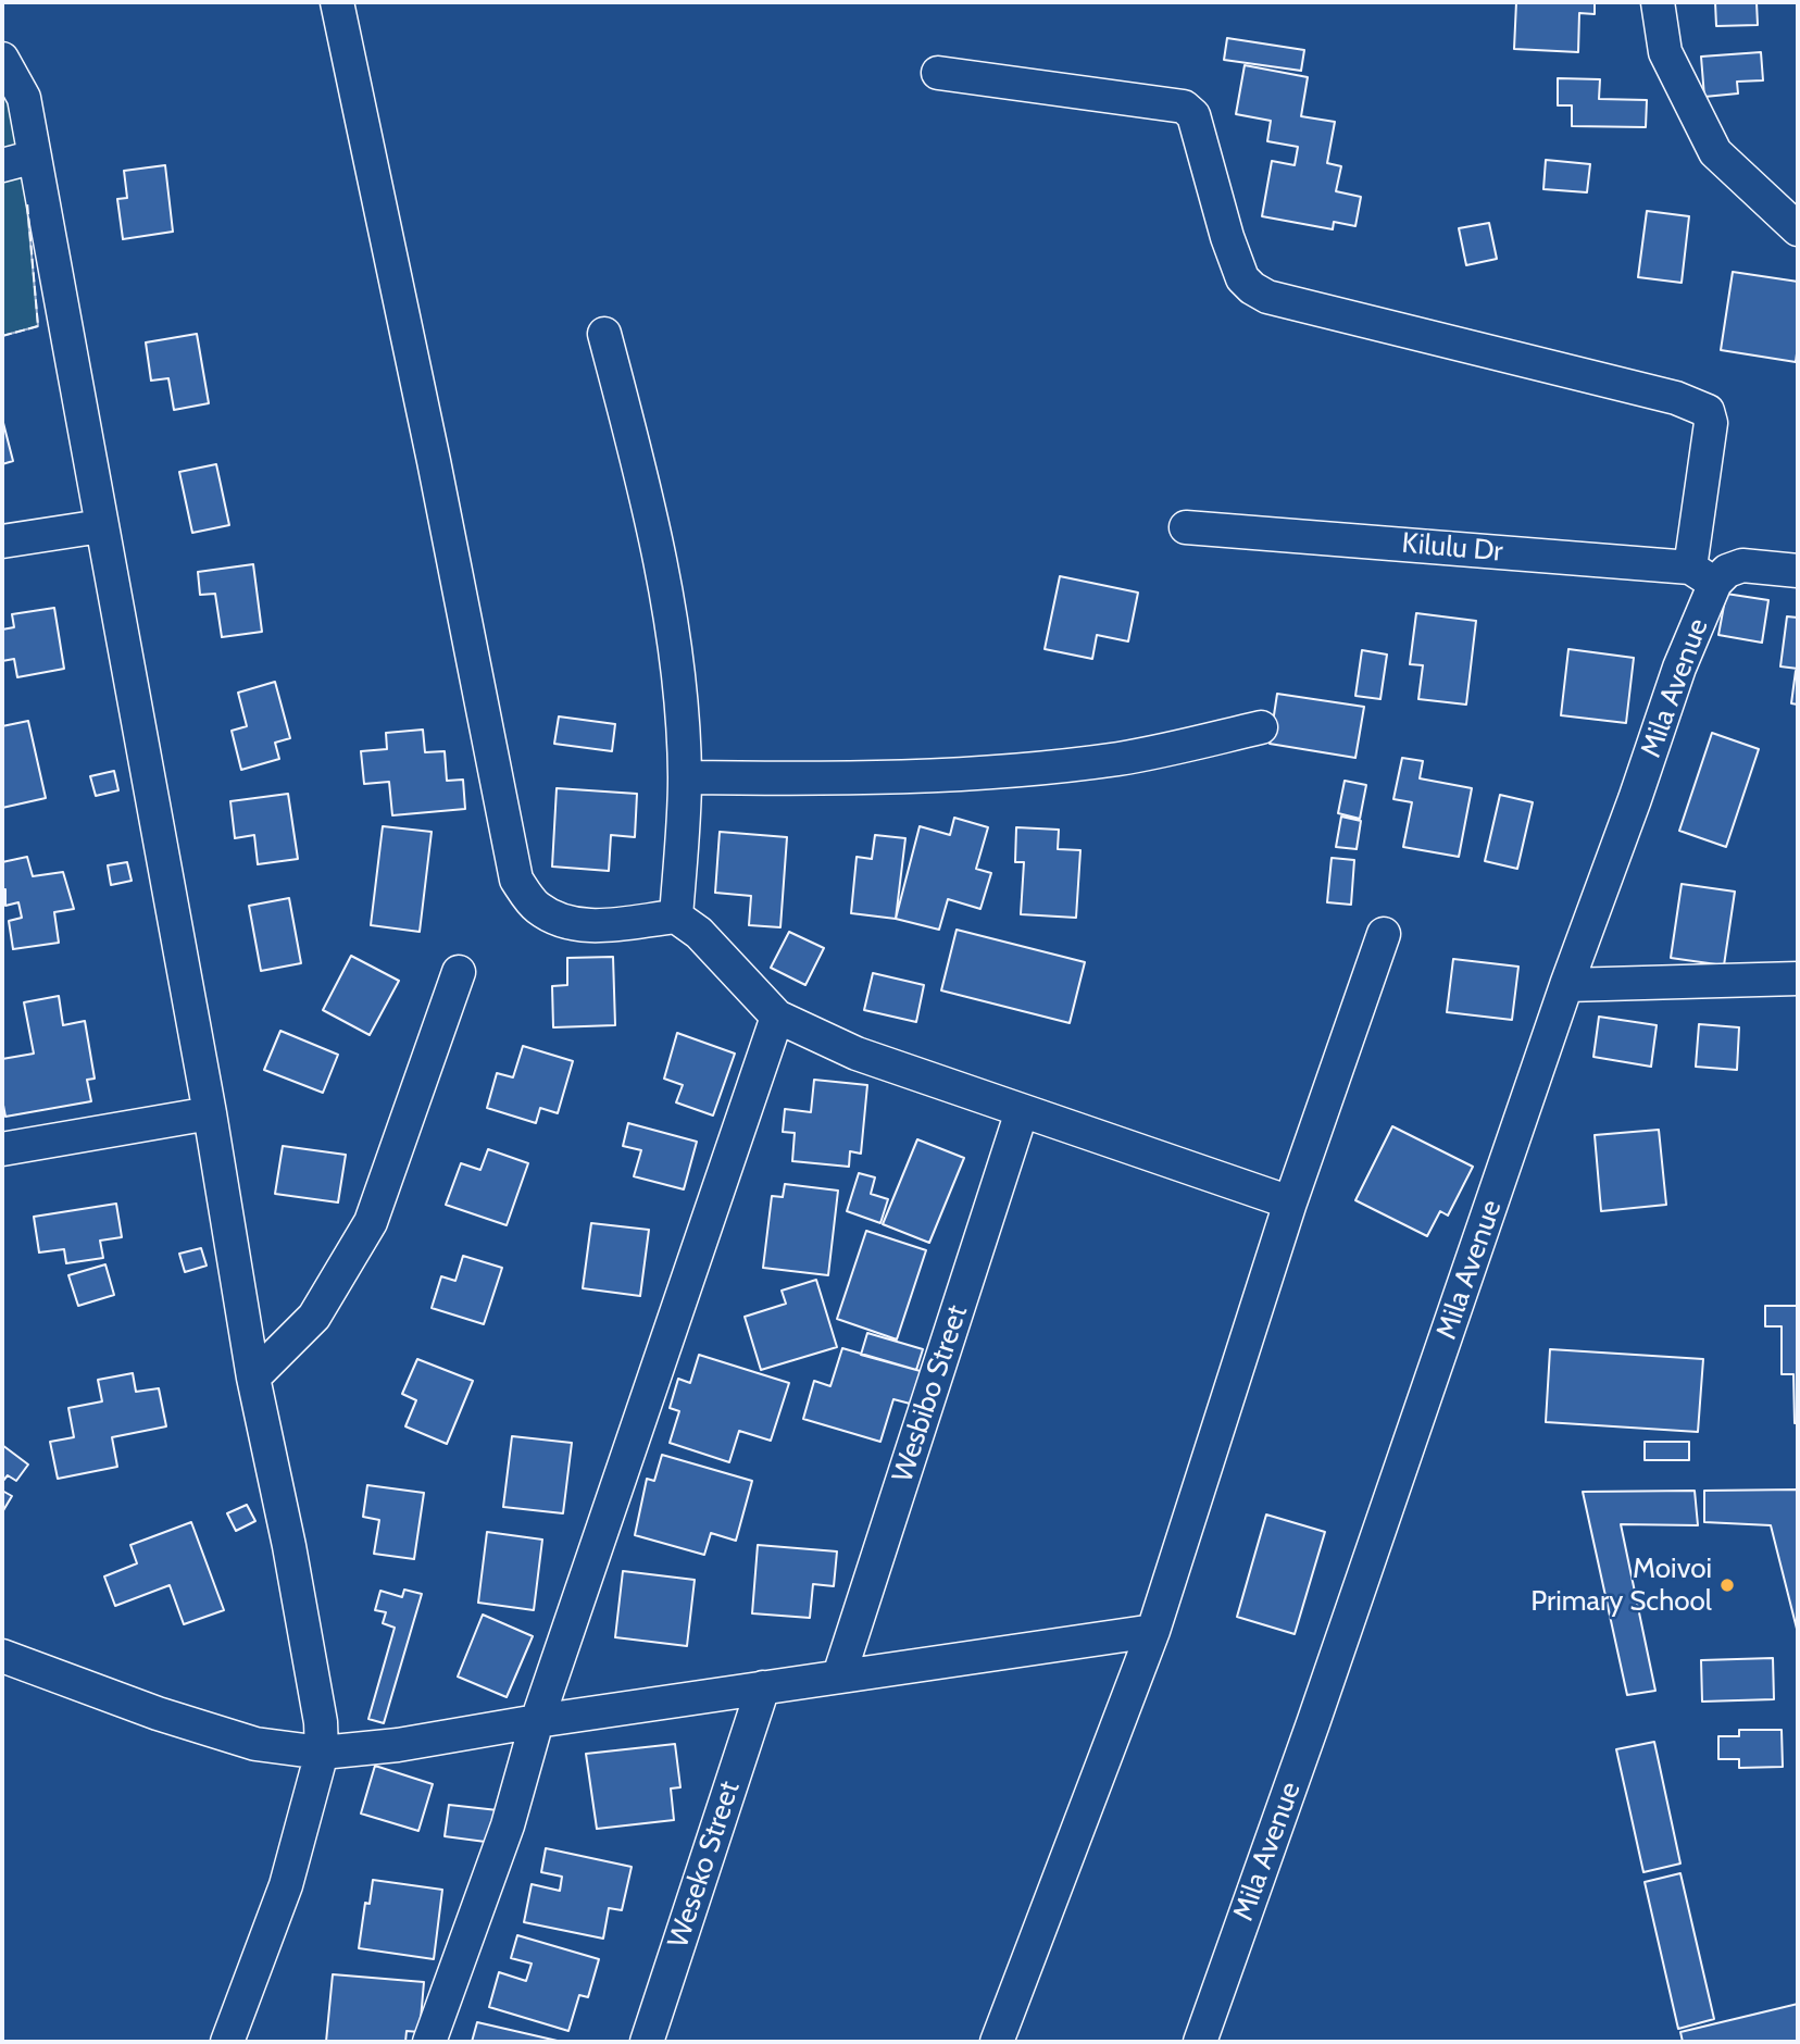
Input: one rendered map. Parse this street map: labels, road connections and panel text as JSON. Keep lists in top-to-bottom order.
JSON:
{
  "streets": {
    "street": [
      "Kilulu Dr",
      "Mila Avenue",
      "Wesbibo Street",
      "Weseko Street"
    ]
  },
  "crossings": [
    ["Kilulu Dr", "Mila Avenue"]
  ],
  "places": ["Moivoi Primary School"]
}
